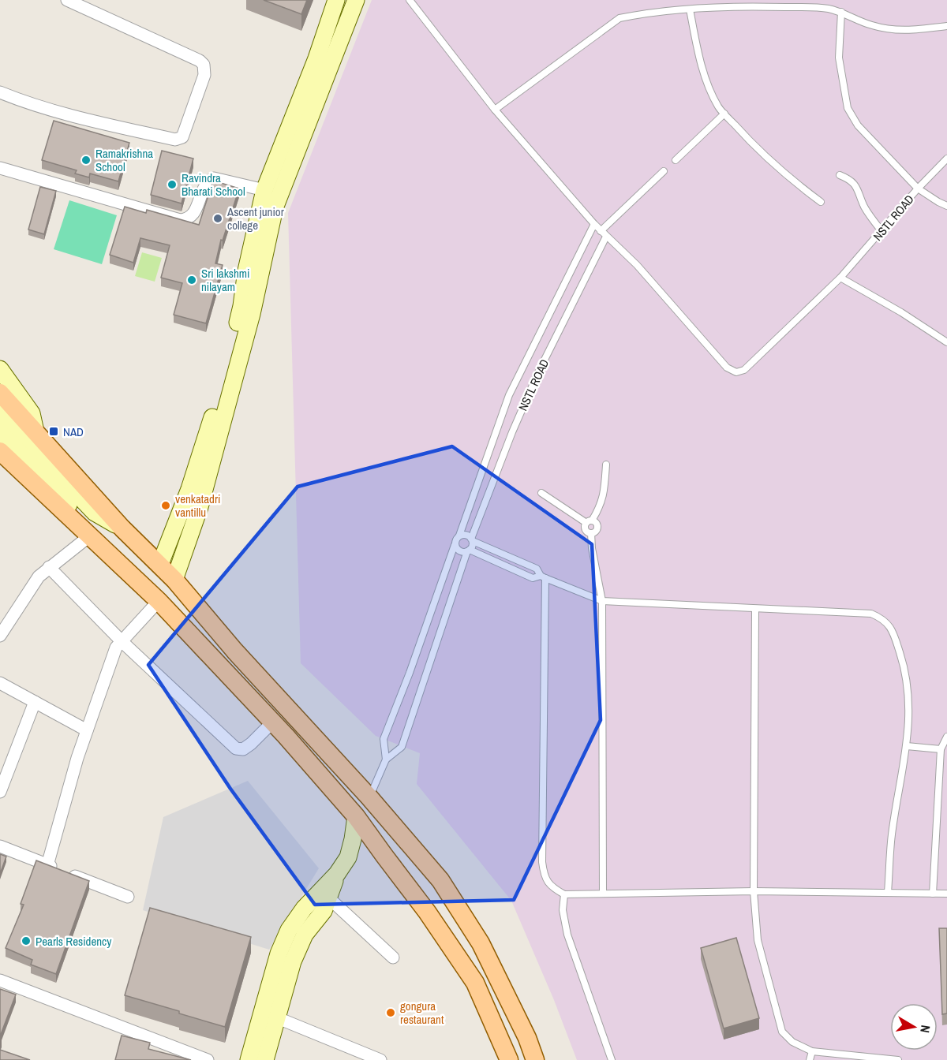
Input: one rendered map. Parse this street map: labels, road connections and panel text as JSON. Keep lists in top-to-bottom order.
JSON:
{
  "streets": {
    "lane": ["NSTL ROAD"]
  },
  "places": {
    "other": [
      "Ramakrishna School",
      "Ravindra Bharati School",
      "Ascent junior college",
      "Sri lakshmi nilayam",
      "venkatadri vantillu",
      "Pearls Residency",
      "gongura restaurant"
    ],
    "transit": ["NAD"]
  },
  "north": "right"
}
